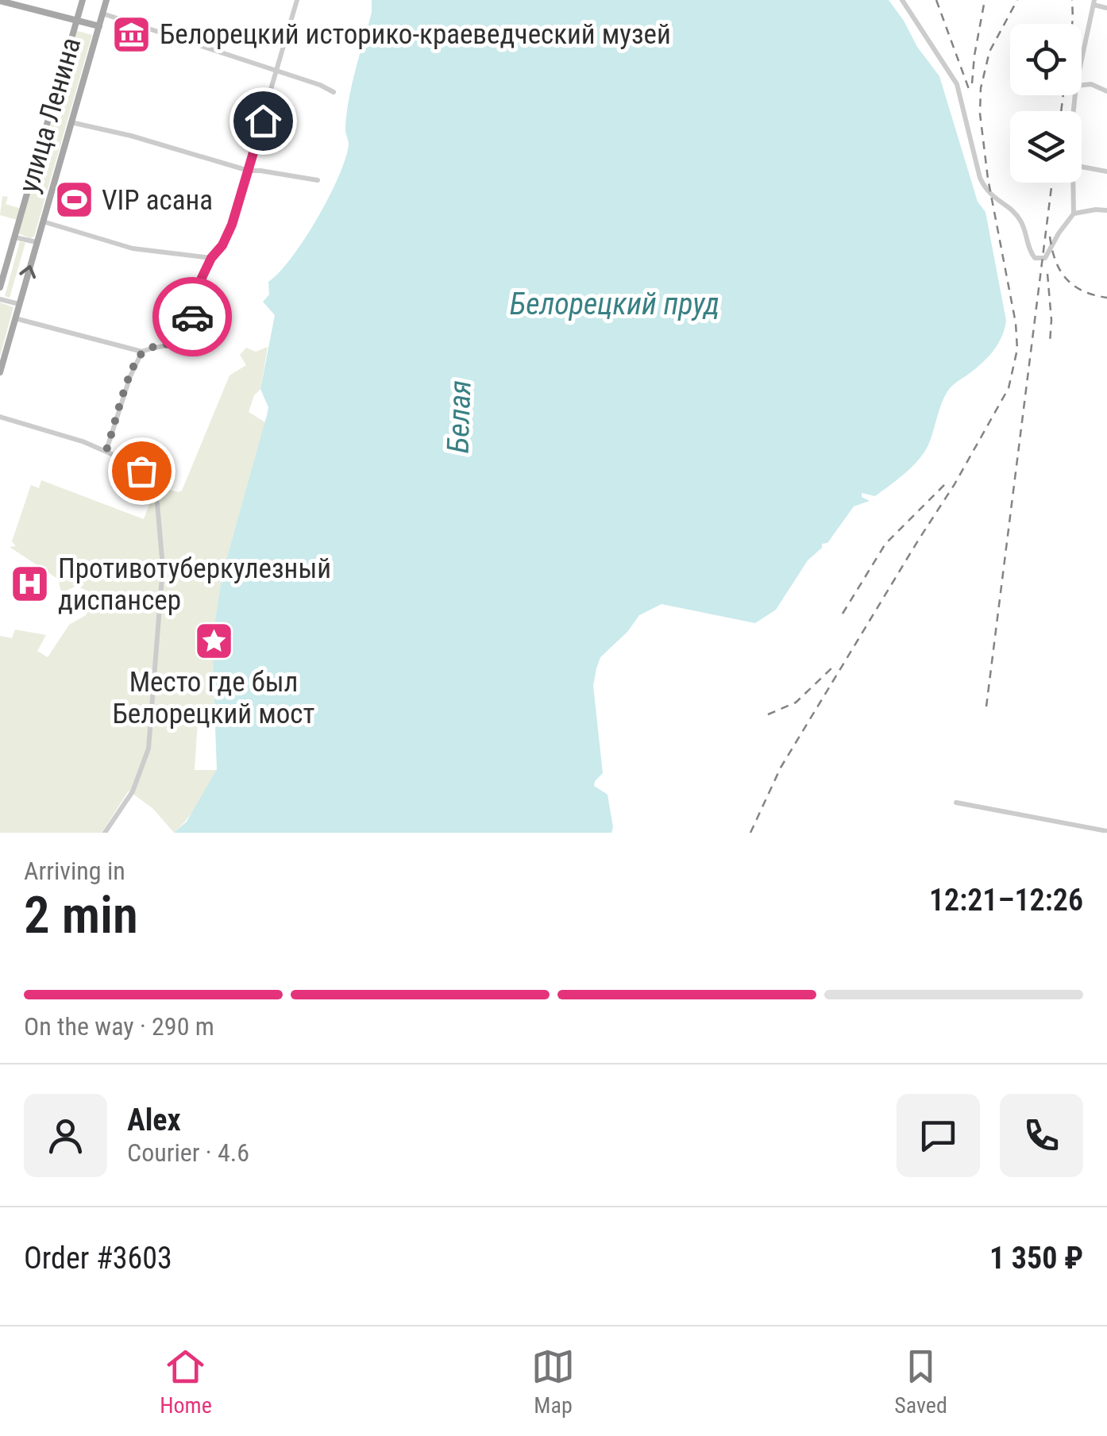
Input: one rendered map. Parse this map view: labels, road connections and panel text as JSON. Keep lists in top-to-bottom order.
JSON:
{
  "streets": {
    "main road": ["улица Ленина"]
  },
  "water": ["Белорецкий пруд", "Белая"],
  "places": {
    "museum": ["Белорецкий историко-краеведческий музей"],
    "sports": ["VIP асана"],
    "hospital": ["Противотуберкулезный диспансер"],
    "place": ["Место где был Белорецкий мост"]
  },
  "page": {
    "heading": ["2 min", "Arriving in", "12:21–12:26"],
    "panel": [
      "Alex",
      "Courier · 4.6",
      "Order #3603",
      "1 350 ₽"
    ],
    "bar": "On the way · 290 m",
    "tabs": ["Home", "Map", "Saved"]
  }
}
